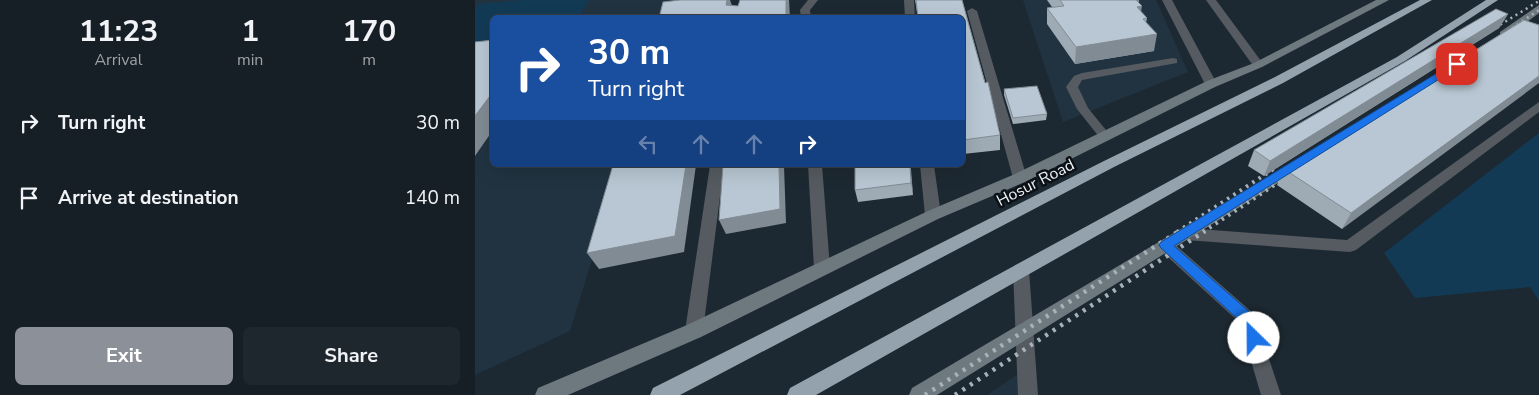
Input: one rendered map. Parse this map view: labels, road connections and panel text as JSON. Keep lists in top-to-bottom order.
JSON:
{
  "streets": {
    "highway": ["Hosur Road"]
  },
  "page": {
    "eta": [
      "11:23",
      "Arrival",
      "1",
      "min",
      "170",
      "m"
    ],
    "turn": ["30 m", "Turn right"],
    "list": [
      {
        "name": "Turn right",
        "value": "30 m"
      },
      {
        "name": "Arrive at destination",
        "value": "140 m"
      }
    ],
    "buttons": ["Exit", "Share"]
  }
}
